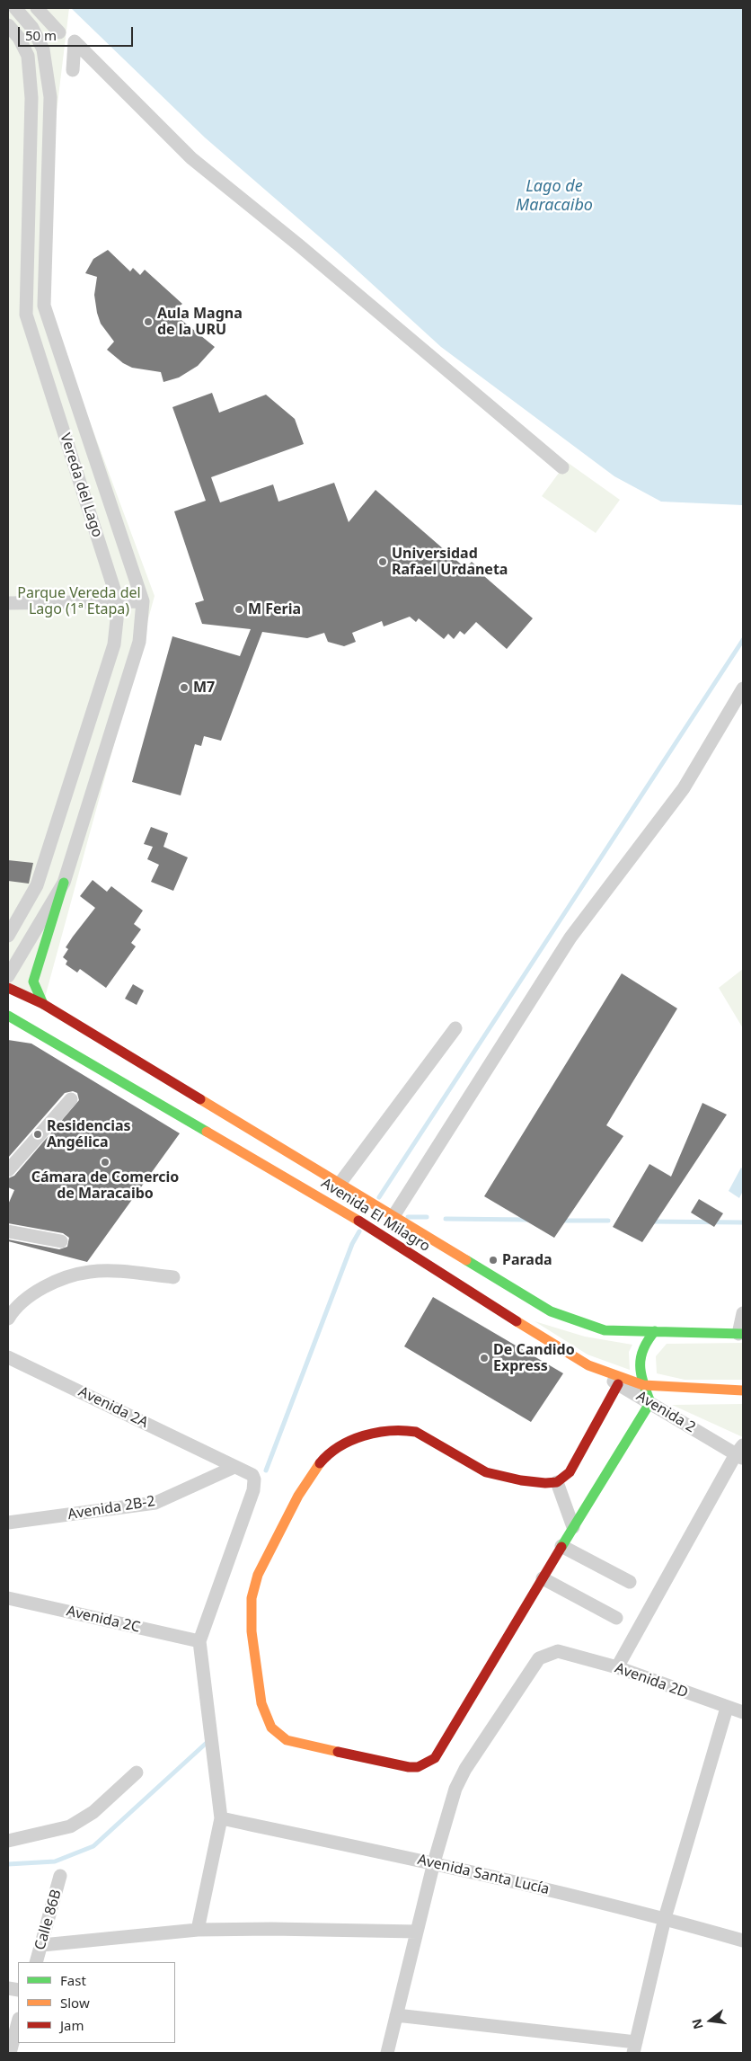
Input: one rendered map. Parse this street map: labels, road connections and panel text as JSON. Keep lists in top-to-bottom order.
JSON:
{
  "streets": {
    "main road": ["Avenida El Milagro"],
    "street": [
      "Vereda del Lago",
      "Avenida 2A",
      "Avenida 2",
      "Avenida 2B-2",
      "Avenida 2C",
      "Avenida 2D",
      "Avenida Santa Lucía",
      "Calle 86B"
    ]
  },
  "crossings": [
    ["Avenida El Milagro", "Avenida 2"],
    ["Avenida 2A", "Avenida 2B-2"],
    ["Avenida 2A", "Avenida 2C"],
    ["Avenida 2D", "Avenida Santa Lucía"]
  ],
  "water": ["Lago de Maracaibo"],
  "parks": ["Parque Vereda del Lago (1ª Etapa)"],
  "places": [
    "Aula Magna de la URU",
    "Universidad Rafael Urdaneta",
    "M Feria",
    "M7",
    "Residencias Angélica",
    "Cámara de Comercio de Maracaibo",
    "Parada",
    "De Candido Express"
  ],
  "legend": ["Fast", "Slow", "Jam"],
  "scale_bar": "50 m",
  "north": "left"
}
